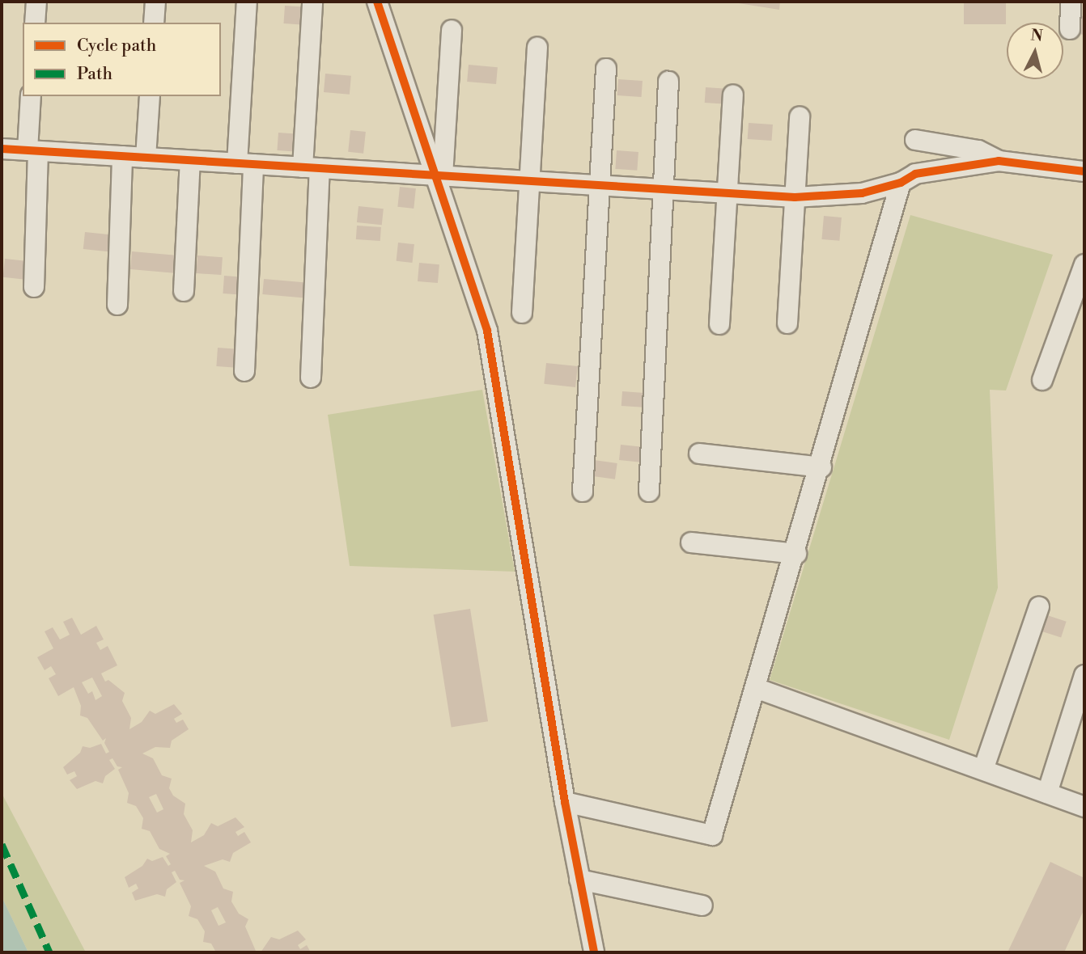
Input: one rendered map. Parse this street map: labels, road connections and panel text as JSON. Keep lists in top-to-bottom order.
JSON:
{
  "legend": ["Cycle path", "Path"],
  "north": "top"
}
